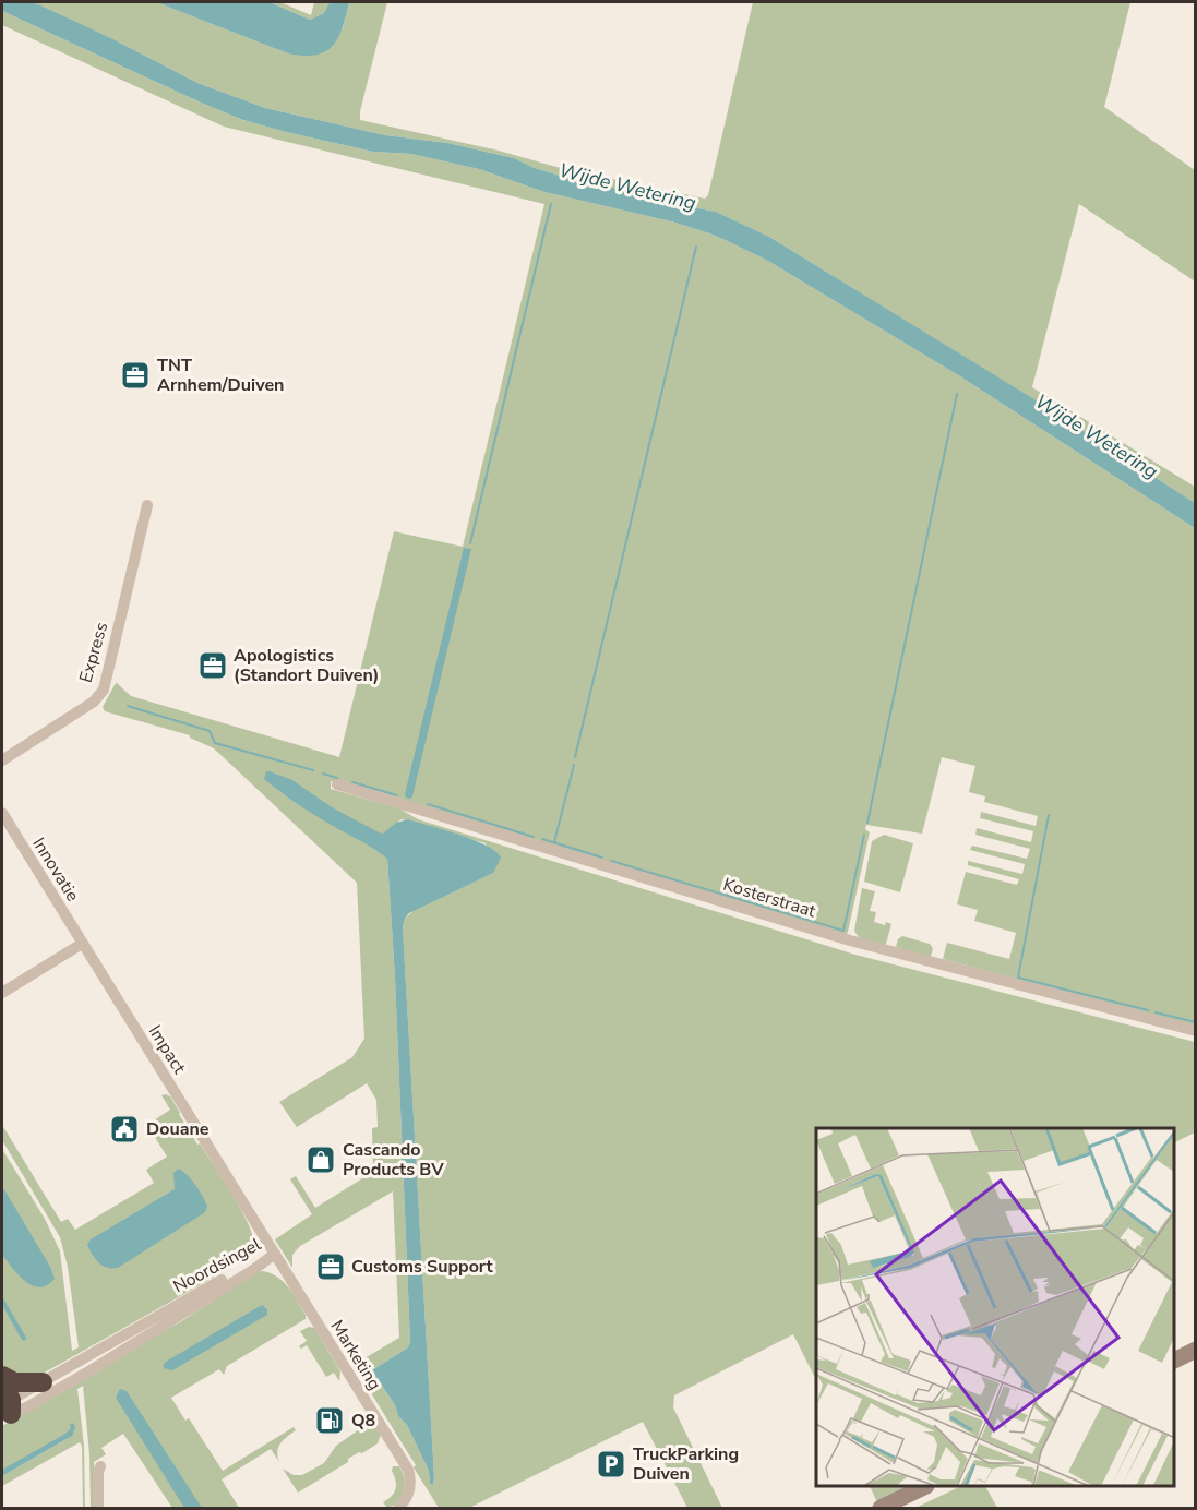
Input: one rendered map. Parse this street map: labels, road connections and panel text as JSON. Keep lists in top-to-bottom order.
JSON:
{
  "streets": {
    "street": [
      "Express",
      "Innovatie",
      "Kosterstraat",
      "Impact",
      "Noordsingel",
      "Marketing"
    ]
  },
  "crossings": [
    ["Innovatie", "Impact"],
    ["Impact", "Noordsingel"],
    ["Impact", "Marketing"],
    ["Noordsingel", "Marketing"]
  ],
  "water": ["Wijde Wetering"],
  "places": {
    "office": ["TNT Arnhem/Duiven", "Apologistics (Standort Duiven)", "Customs Support"],
    "public building": ["Douane"],
    "shop": ["Cascando Products BV"],
    "fuel station": ["Q8"],
    "parking": ["TruckParking Duiven"]
  }
}
